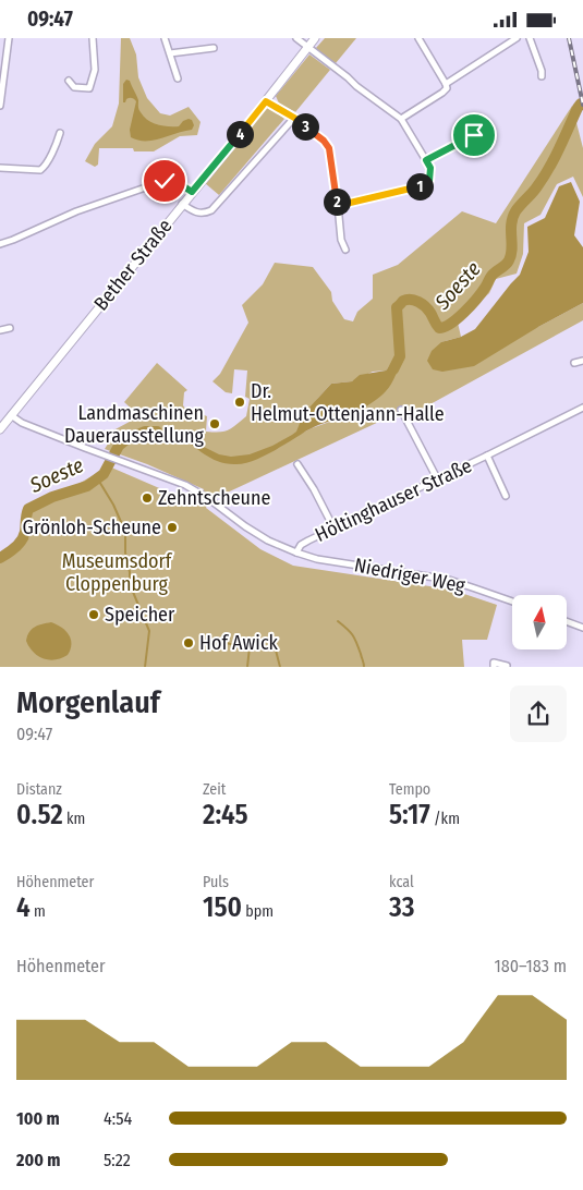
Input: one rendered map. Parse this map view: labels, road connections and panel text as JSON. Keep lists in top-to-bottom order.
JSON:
{
  "streets": {
    "street": ["Bether Straße", "Höltinghauser Straße", "Niedriger Weg"]
  },
  "crossings": [
    ["Bether Straße", "Höltinghauser Straße"],
    ["Höltinghauser Straße", "Niedriger Weg"]
  ],
  "water": ["Soeste"],
  "parks": ["Museumsdorf Cloppenburg"],
  "places": [
    "Dr. Helmut-Ottenjann-Halle",
    "Landmaschinen Dauerausstellung",
    "Zehntscheune",
    "Grönloh-Scheune",
    "Speicher",
    "Hof Awick"
  ],
  "north": "top",
  "page": {
    "status": "09:47",
    "pins": [
      "3",
      "4",
      "1",
      "2"
    ],
    "heading": ["Morgenlauf", "09:47"],
    "stats": [
      ["Distanz", "0.52 km"],
      ["Zeit", "2:45"],
      ["Tempo", "5:17 /km"],
      ["Höhenmeter", "4 m"],
      ["Puls", "150 bpm"],
      ["kcal", "33"]
    ],
    "chart": ["Höhenmeter", "180–183 m"],
    "list": [
      {
        "name": "100 m",
        "note": "4:54"
      },
      {
        "name": "200 m",
        "note": "5:22"
      }
    ]
  }
}
